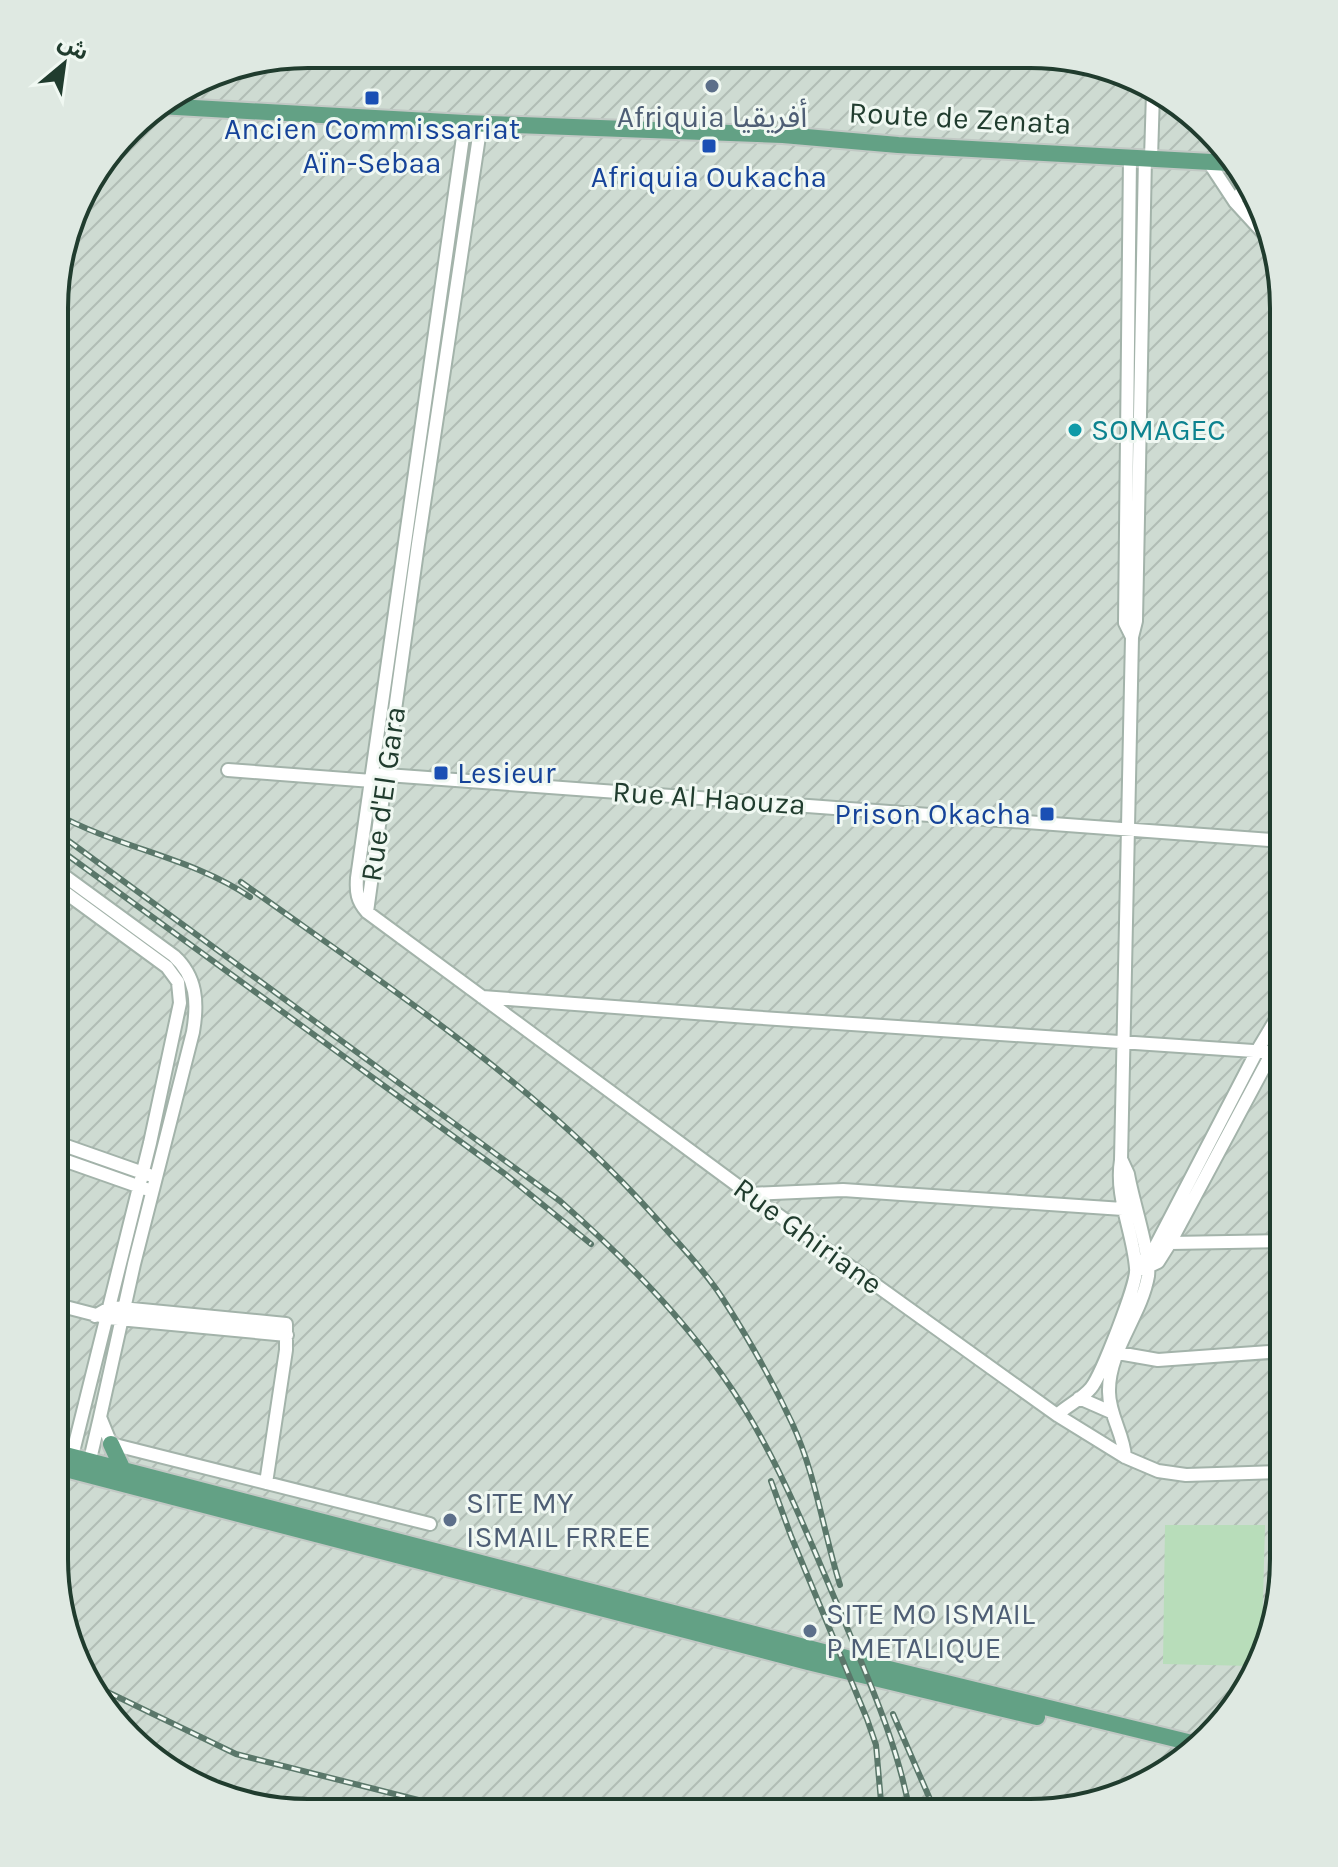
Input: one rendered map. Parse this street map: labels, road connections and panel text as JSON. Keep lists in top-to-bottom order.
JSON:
{
  "streets": {
    "main road": ["Route de Zenata"],
    "street": ["Rue d'El Gara", "Rue Al Haouza", "Rue Ghiriane"]
  },
  "crossings": [
    ["Route de Zenata", "Rue d'El Gara"],
    ["Rue d'El Gara", "Rue Al Haouza"],
    ["Rue d'El Gara", "Rue Ghiriane"]
  ],
  "places": {
    "other": [
      "Afriquia أفريقيا",
      "SOMAGEC",
      "SITE MY ISMAIL FRREE",
      "SITE MO ISMAIL P METALIQUE"
    ],
    "transit": [
      "Ancien Commissariat Aïn-Sebaa",
      "Afriquia Oukacha",
      "Lesieur",
      "Prison Okacha"
    ]
  },
  "north": "top right"
}
